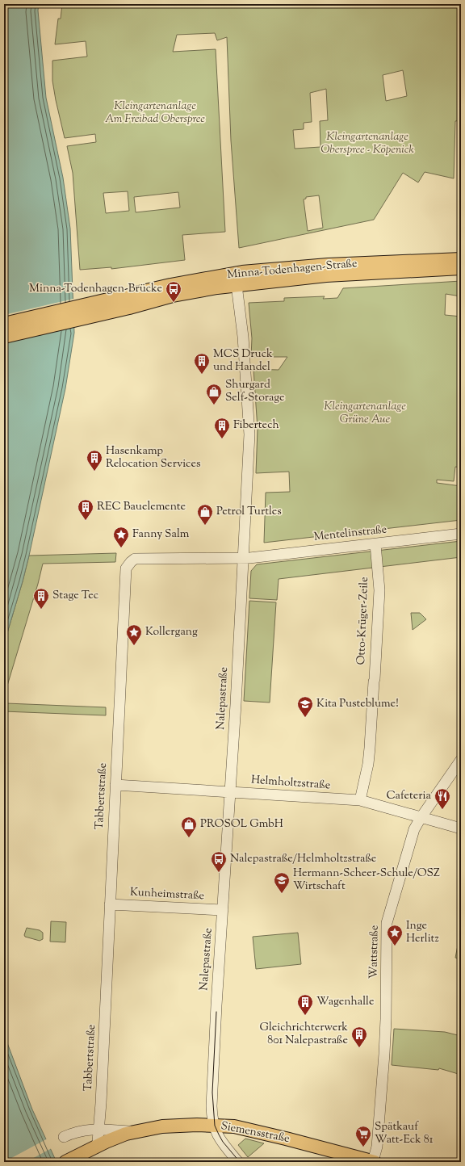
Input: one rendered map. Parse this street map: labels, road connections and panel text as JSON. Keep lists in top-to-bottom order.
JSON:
{
  "streets": {
    "main road": ["Minna-Todenhagen-Straße", "Siemensstraße"],
    "street": [
      "Mentelinstraße",
      "Otto-Krüger-Zeile",
      "Nalepastraße",
      "Helmholtzstraße",
      "Tabbertstraße",
      "Kunheimstraße",
      "Wattstraße"
    ]
  },
  "crossings": [
    ["Minna-Todenhagen-Straße", "Nalepastraße"],
    ["Mentelinstraße", "Otto-Krüger-Zeile"],
    ["Mentelinstraße", "Nalepastraße"],
    ["Mentelinstraße", "Tabbertstraße"],
    ["Otto-Krüger-Zeile", "Helmholtzstraße"],
    ["Nalepastraße", "Helmholtzstraße"],
    ["Nalepastraße", "Tabbertstraße"],
    ["Nalepastraße", "Kunheimstraße"],
    ["Nalepastraße", "Siemensstraße"],
    ["Helmholtzstraße", "Tabbertstraße"],
    ["Helmholtzstraße", "Wattstraße"],
    ["Tabbertstraße", "Kunheimstraße"],
    ["Tabbertstraße", "Siemensstraße"],
    ["Wattstraße", "Siemensstraße"]
  ],
  "parks": ["Kleingartenanlage Am Freibad Oberspree", "Kleingartenanlage Oberspree - Köpenick", "Kleingartenanlage Grüne Aue"],
  "places": {
    "bus stop": ["Minna-Todenhagen-Brücke", "Nalepastraße/Helmholtzstraße"],
    "building": [
      "MCS Druck und Handel",
      "Fibertech",
      "Hasenkamp Relocation Services",
      "REC Bauelemente",
      "Stage Tec",
      "Wagenhalle",
      "Gleichrichterwerk 801 Nalepastraße"
    ],
    "shop": ["Shurgard Self-Storage", "Petrol Turtles", "PROSOL GmbH"],
    "place": ["Fanny Salm", "Kollergang", "Inge Herlitz"],
    "school or university": ["Kita Pusteblume!", "Hermann-Scheer-Schule/OSZ Wirtschaft"],
    "restaurant": ["Cafeteria"],
    "supermarket": ["Spätkauf Watt-Eck 81"]
  }
}
